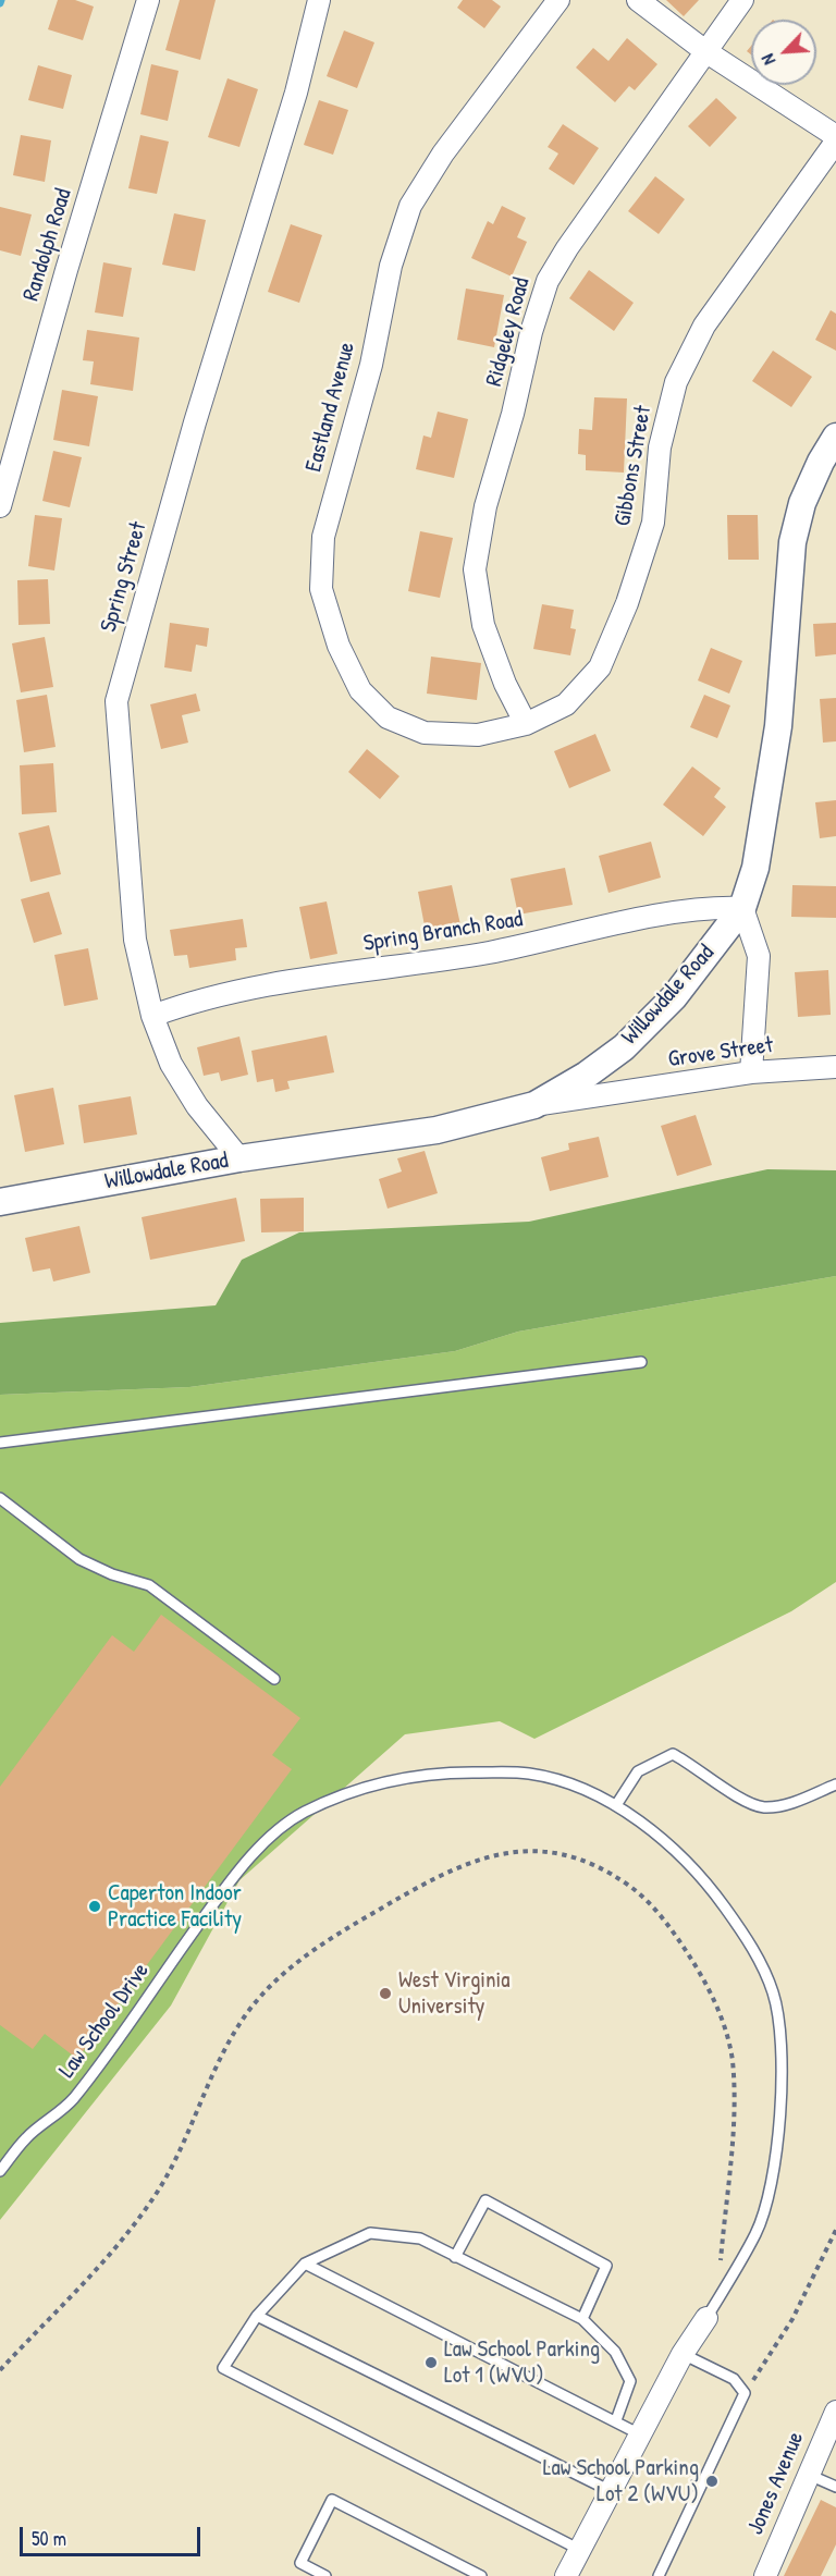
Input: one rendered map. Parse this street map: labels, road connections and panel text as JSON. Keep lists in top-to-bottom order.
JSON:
{
  "streets": {
    "street": [
      "Randolph Road",
      "Ridgeley Road",
      "Eastland Avenue",
      "Gibbons Street",
      "Spring Street",
      "Spring Branch Road",
      "Willowdale Road",
      "Grove Street",
      "Jones Avenue"
    ],
    "lane": ["Law School Drive"]
  },
  "crossings": [
    ["Ridgeley Road", "Eastland Avenue"],
    ["Ridgeley Road", "Gibbons Street"],
    ["Eastland Avenue", "Gibbons Street"],
    ["Spring Street", "Spring Branch Road"],
    ["Spring Street", "Willowdale Road"],
    ["Spring Branch Road", "Willowdale Road"],
    ["Willowdale Road", "Grove Street"]
  ],
  "places": [
    "Caperton Indoor Practice Facility",
    "West Virginia University",
    "Law School Parking Lot 1 (WVU)",
    "Law School Parking Lot 2 (WVU)"
  ],
  "scale_bar": "50 m",
  "north": "bottom left"
}
